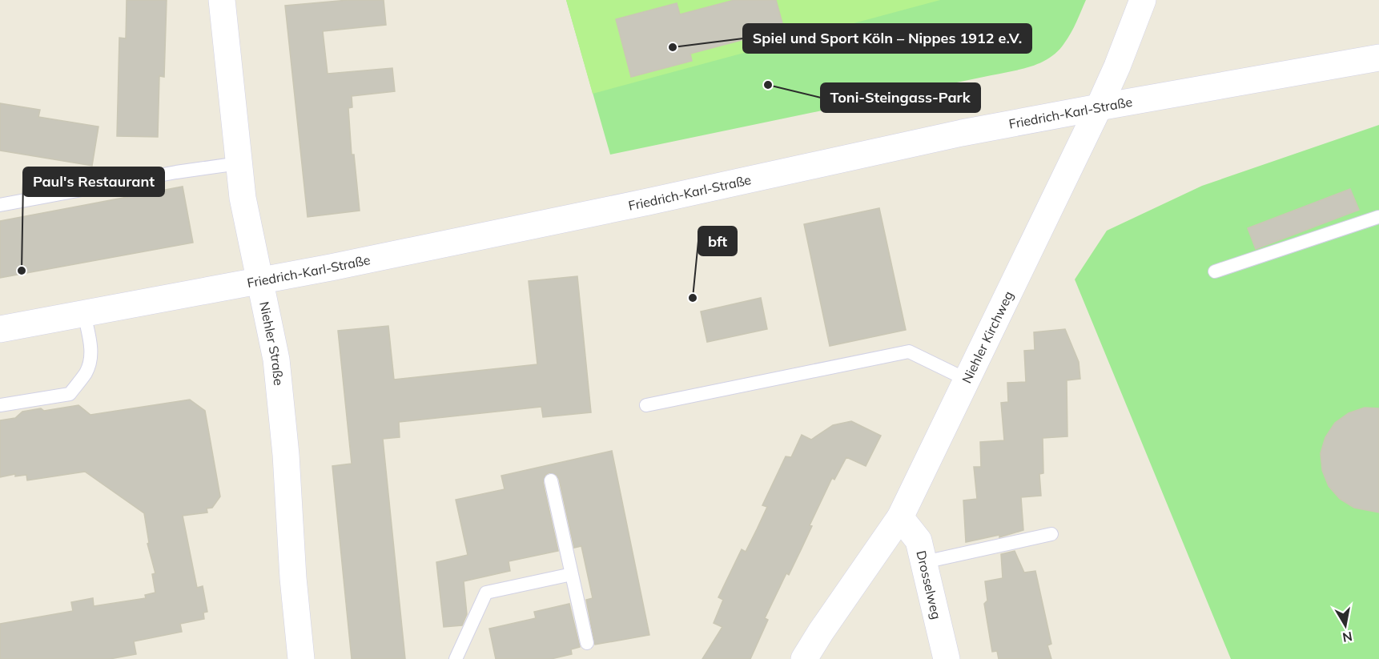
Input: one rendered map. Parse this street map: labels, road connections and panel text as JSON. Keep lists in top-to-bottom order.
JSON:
{
  "streets": {
    "street": [
      "Friedrich-Karl-Straße",
      "Niehler Kirchweg",
      "Niehler Straße",
      "Drosselweg"
    ]
  },
  "crossings": [
    ["Friedrich-Karl-Straße", "Niehler Kirchweg"],
    ["Friedrich-Karl-Straße", "Niehler Straße"],
    ["Niehler Kirchweg", "Drosselweg"]
  ],
  "places": [
    "Spiel und Sport Köln – Nippes 1912 e.V.",
    "Toni-Steingass-Park",
    "Paul's Restaurant",
    "bft"
  ],
  "north": "bottom"
}
